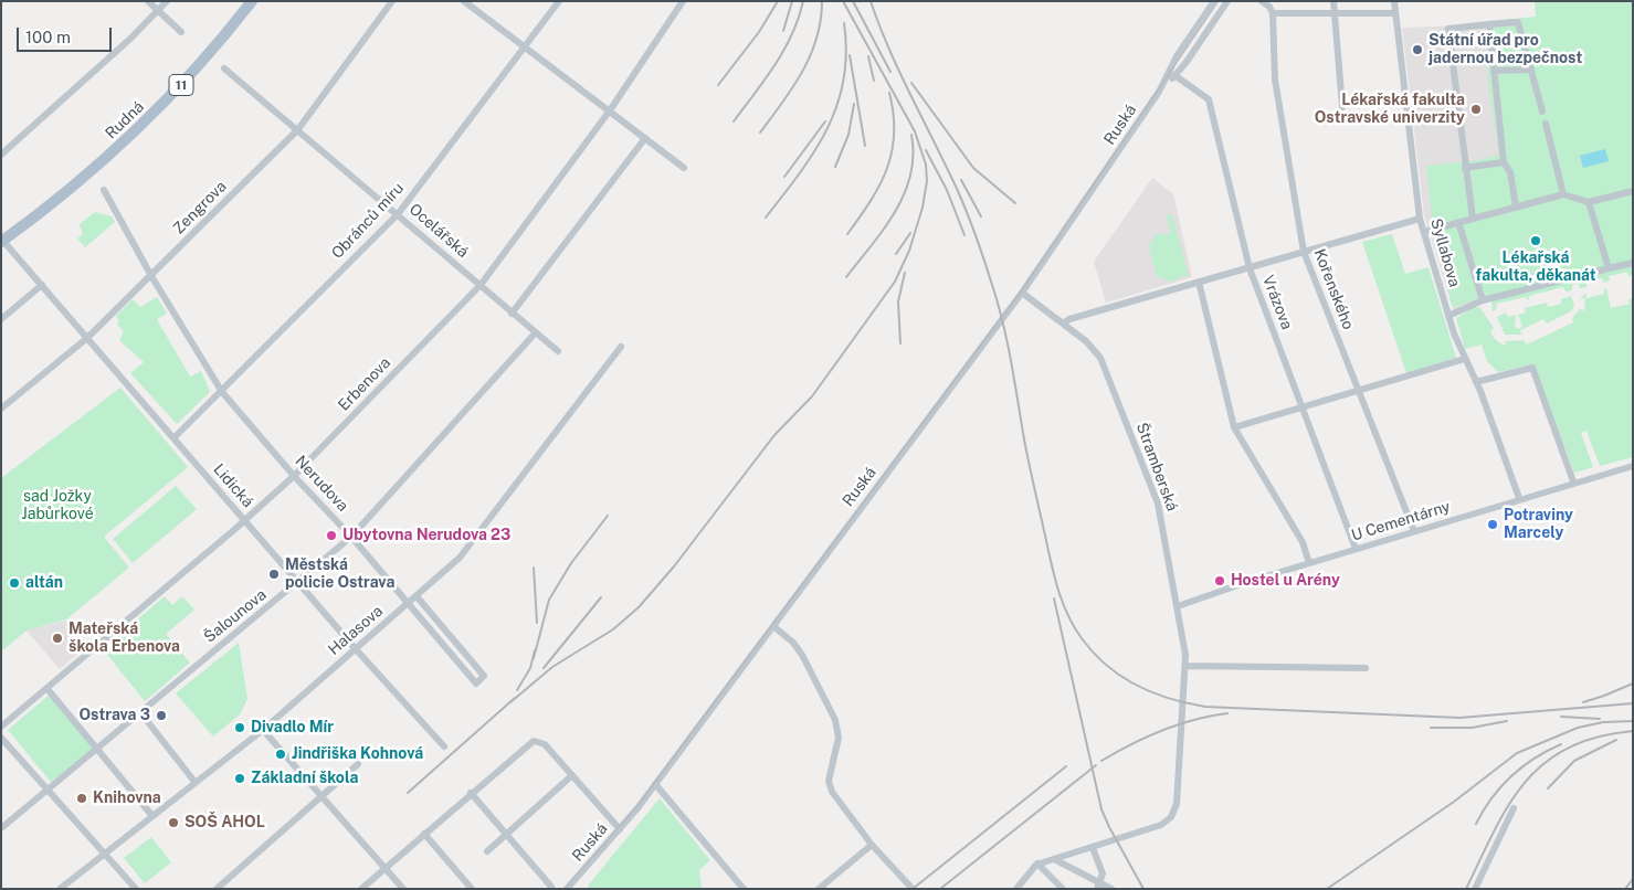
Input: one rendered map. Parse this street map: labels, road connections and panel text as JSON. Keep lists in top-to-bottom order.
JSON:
{
  "streets": {
    "main road": ["11", "Rudná"],
    "street": [
      "Ruská",
      "Zengrova",
      "Obránců míru",
      "Ocelářská",
      "Syllabova",
      "Kořenského",
      "Vrázova",
      "Erbenova",
      "Štramberská",
      "Nerudova",
      "Lidická",
      "U Cementárny",
      "Šalounova",
      "Halasova"
    ]
  },
  "crossings": [
    ["Rudná", "Lidická"],
    ["Ruská", "Vrázova"],
    ["Ruská", "Štramberská"],
    ["Zengrova", "Ocelářská"],
    ["Zengrova", "Nerudova"],
    ["Zengrova", "Lidická"],
    ["Obránců míru", "Ocelářská"],
    ["Obránců míru", "Nerudova"],
    ["Obránců míru", "Lidická"],
    ["Ocelářská", "Erbenova"],
    ["Ocelářská", "Šalounova"],
    ["Syllabova", "U Cementárny"],
    ["Kořenského", "U Cementárny"],
    ["Vrázova", "U Cementárny"],
    ["Erbenova", "Nerudova"],
    ["Erbenova", "Lidická"],
    ["Štramberská", "U Cementárny"],
    ["Nerudova", "Šalounova"],
    ["Nerudova", "Halasova"],
    ["Lidická", "Šalounova"],
    ["Lidická", "Halasova"]
  ],
  "parks": ["sad Jožky Jabůrkové"],
  "places": [
    "Státní úřad pro jadernou bezpečnost",
    "Lékařská fakulta Ostravské univerzity",
    "Lékařská fakulta, děkanát",
    "Potraviny Marcely",
    "Ubytovna Nerudova 23",
    "Městská policie Ostrava",
    "Hostel u Arény",
    "altán",
    "Mateřská škola Erbenova",
    "Ostrava 3",
    "Divadlo Mír",
    "Jindřiška Kohnová",
    "Základní škola",
    "Knihovna",
    "SOŠ AHOL"
  ],
  "scale_bar": "100 m"
}
